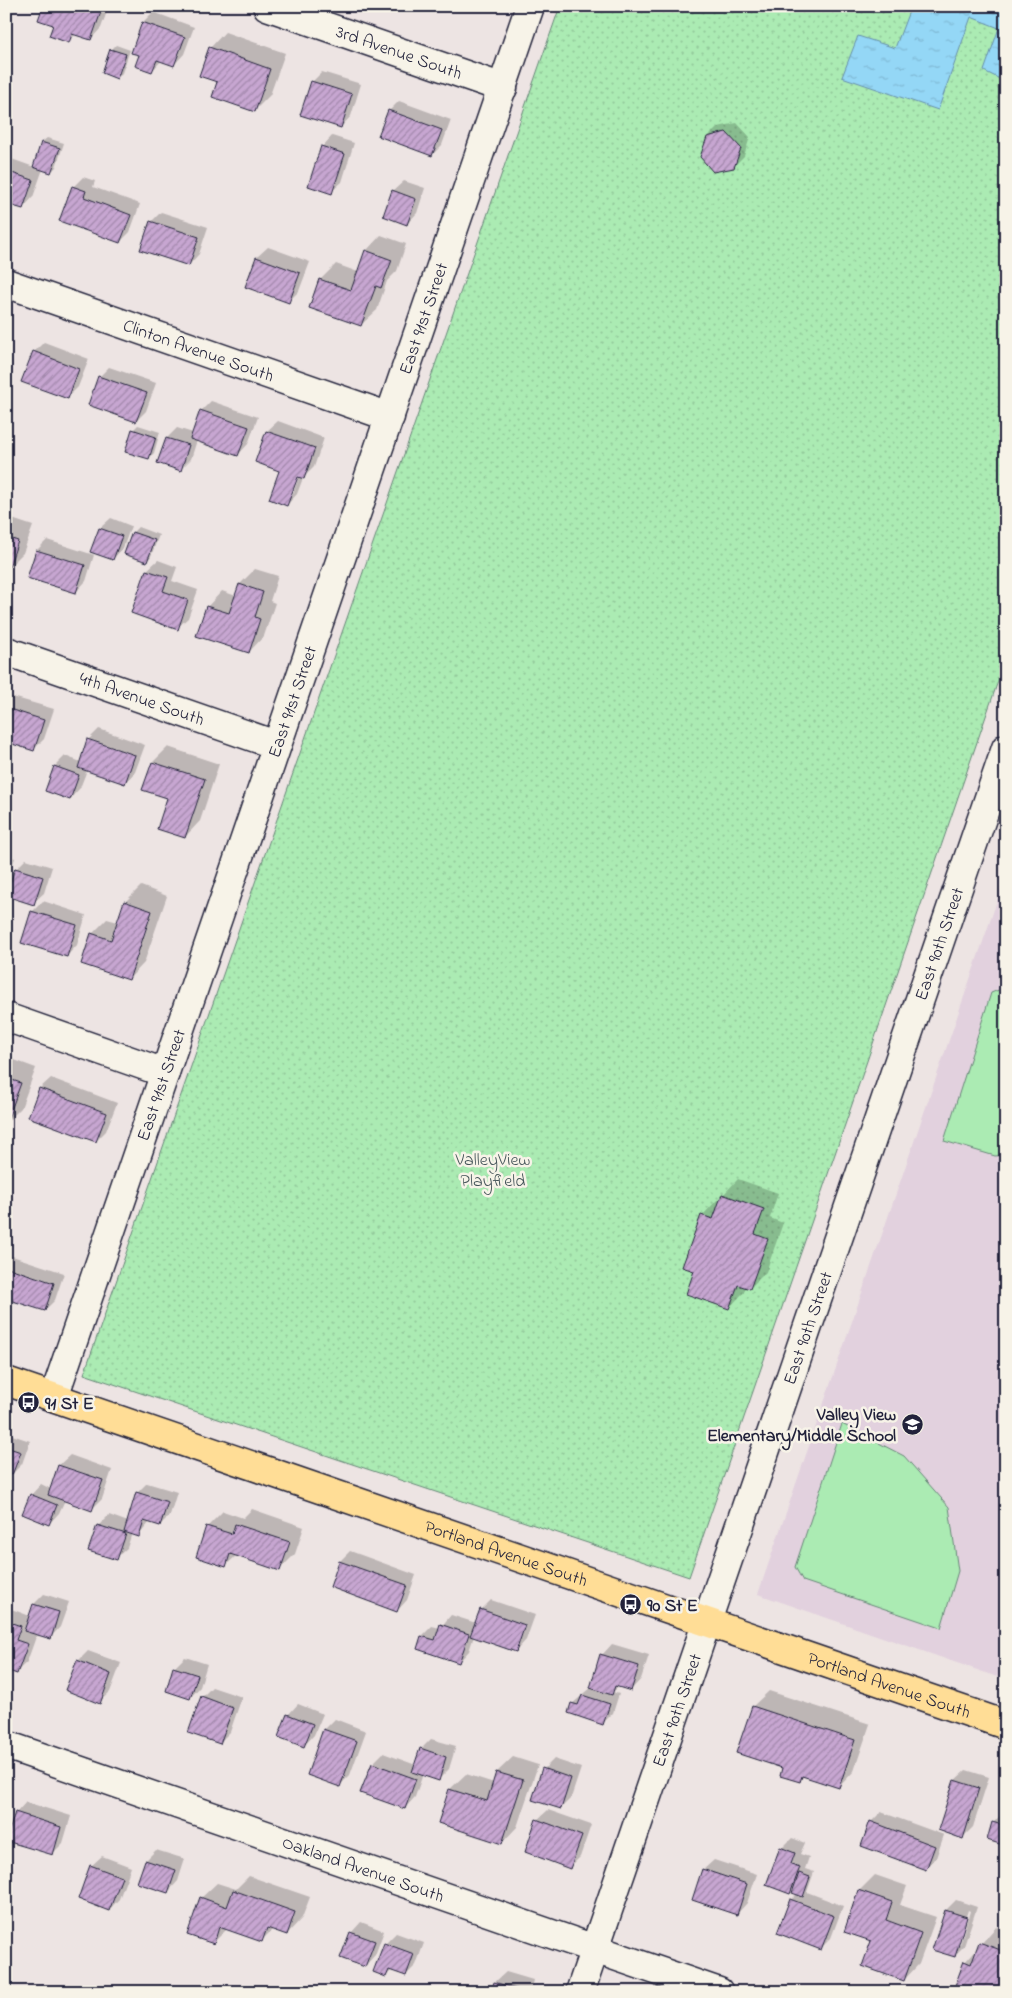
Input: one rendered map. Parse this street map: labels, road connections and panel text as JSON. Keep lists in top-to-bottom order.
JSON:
{
  "streets": {
    "main road": ["Portland Avenue South"],
    "street": [
      "3rd Avenue South",
      "East 91st Street",
      "Clinton Avenue South",
      "4th Avenue South",
      "East 90th Street",
      "Oakland Avenue South"
    ]
  },
  "crossings": [
    ["3rd Avenue South", "East 91st Street"],
    ["East 91st Street", "Clinton Avenue South"],
    ["East 91st Street", "4th Avenue South"],
    ["East 91st Street", "Portland Avenue South"],
    ["East 90th Street", "Portland Avenue South"],
    ["East 90th Street", "Oakland Avenue South"]
  ],
  "parks": ["ValleyView Playfield"],
  "places": {
    "bus stop": ["91 St E", "90 St E"],
    "school or university": ["Valley View Elementary/Middle School"]
  }
}
